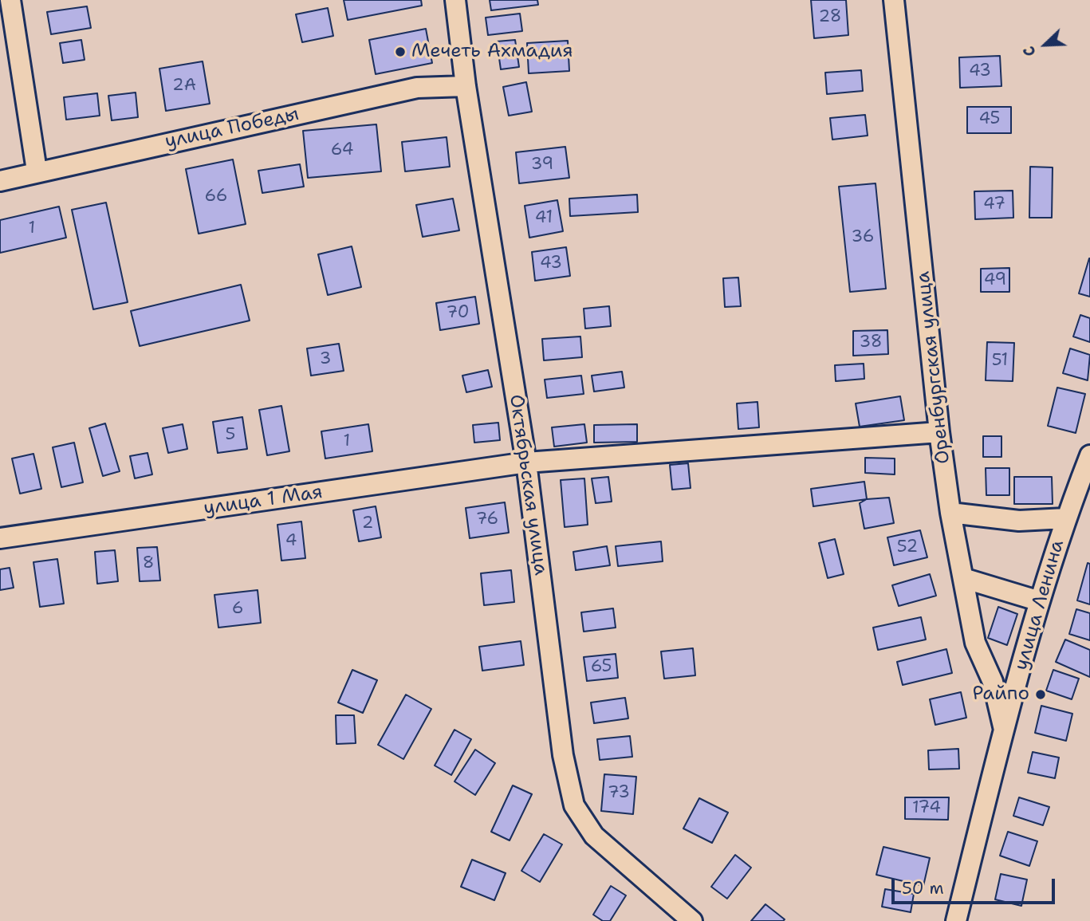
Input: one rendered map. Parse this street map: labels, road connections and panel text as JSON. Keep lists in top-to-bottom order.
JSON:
{
  "streets": {
    "street": [
      "улица Победы",
      "Оренбургская улица",
      "Октябрьская улица",
      "улица 1 Мая",
      "улица Ленина"
    ]
  },
  "crossings": [
    ["улица Победы", "Октябрьская улица"],
    ["Оренбургская улица", "улица 1 Мая"],
    ["Оренбургская улица", "улица Ленина"],
    ["Октябрьская улица", "улица 1 Мая"]
  ],
  "places": ["Мечеть Ахмадия", "Райпо"],
  "house_numbers": [
    "28",
    "43",
    "2А",
    "45",
    "64",
    "39",
    "66",
    "47",
    "41",
    "1",
    "36",
    "43",
    "49",
    "70",
    "38",
    "3",
    "51",
    "5",
    "1",
    "76",
    "2",
    "4",
    "52",
    "8",
    "6",
    "65",
    "73",
    "174"
  ],
  "scale_bar": "50 m",
  "north": "bottom left"
}
